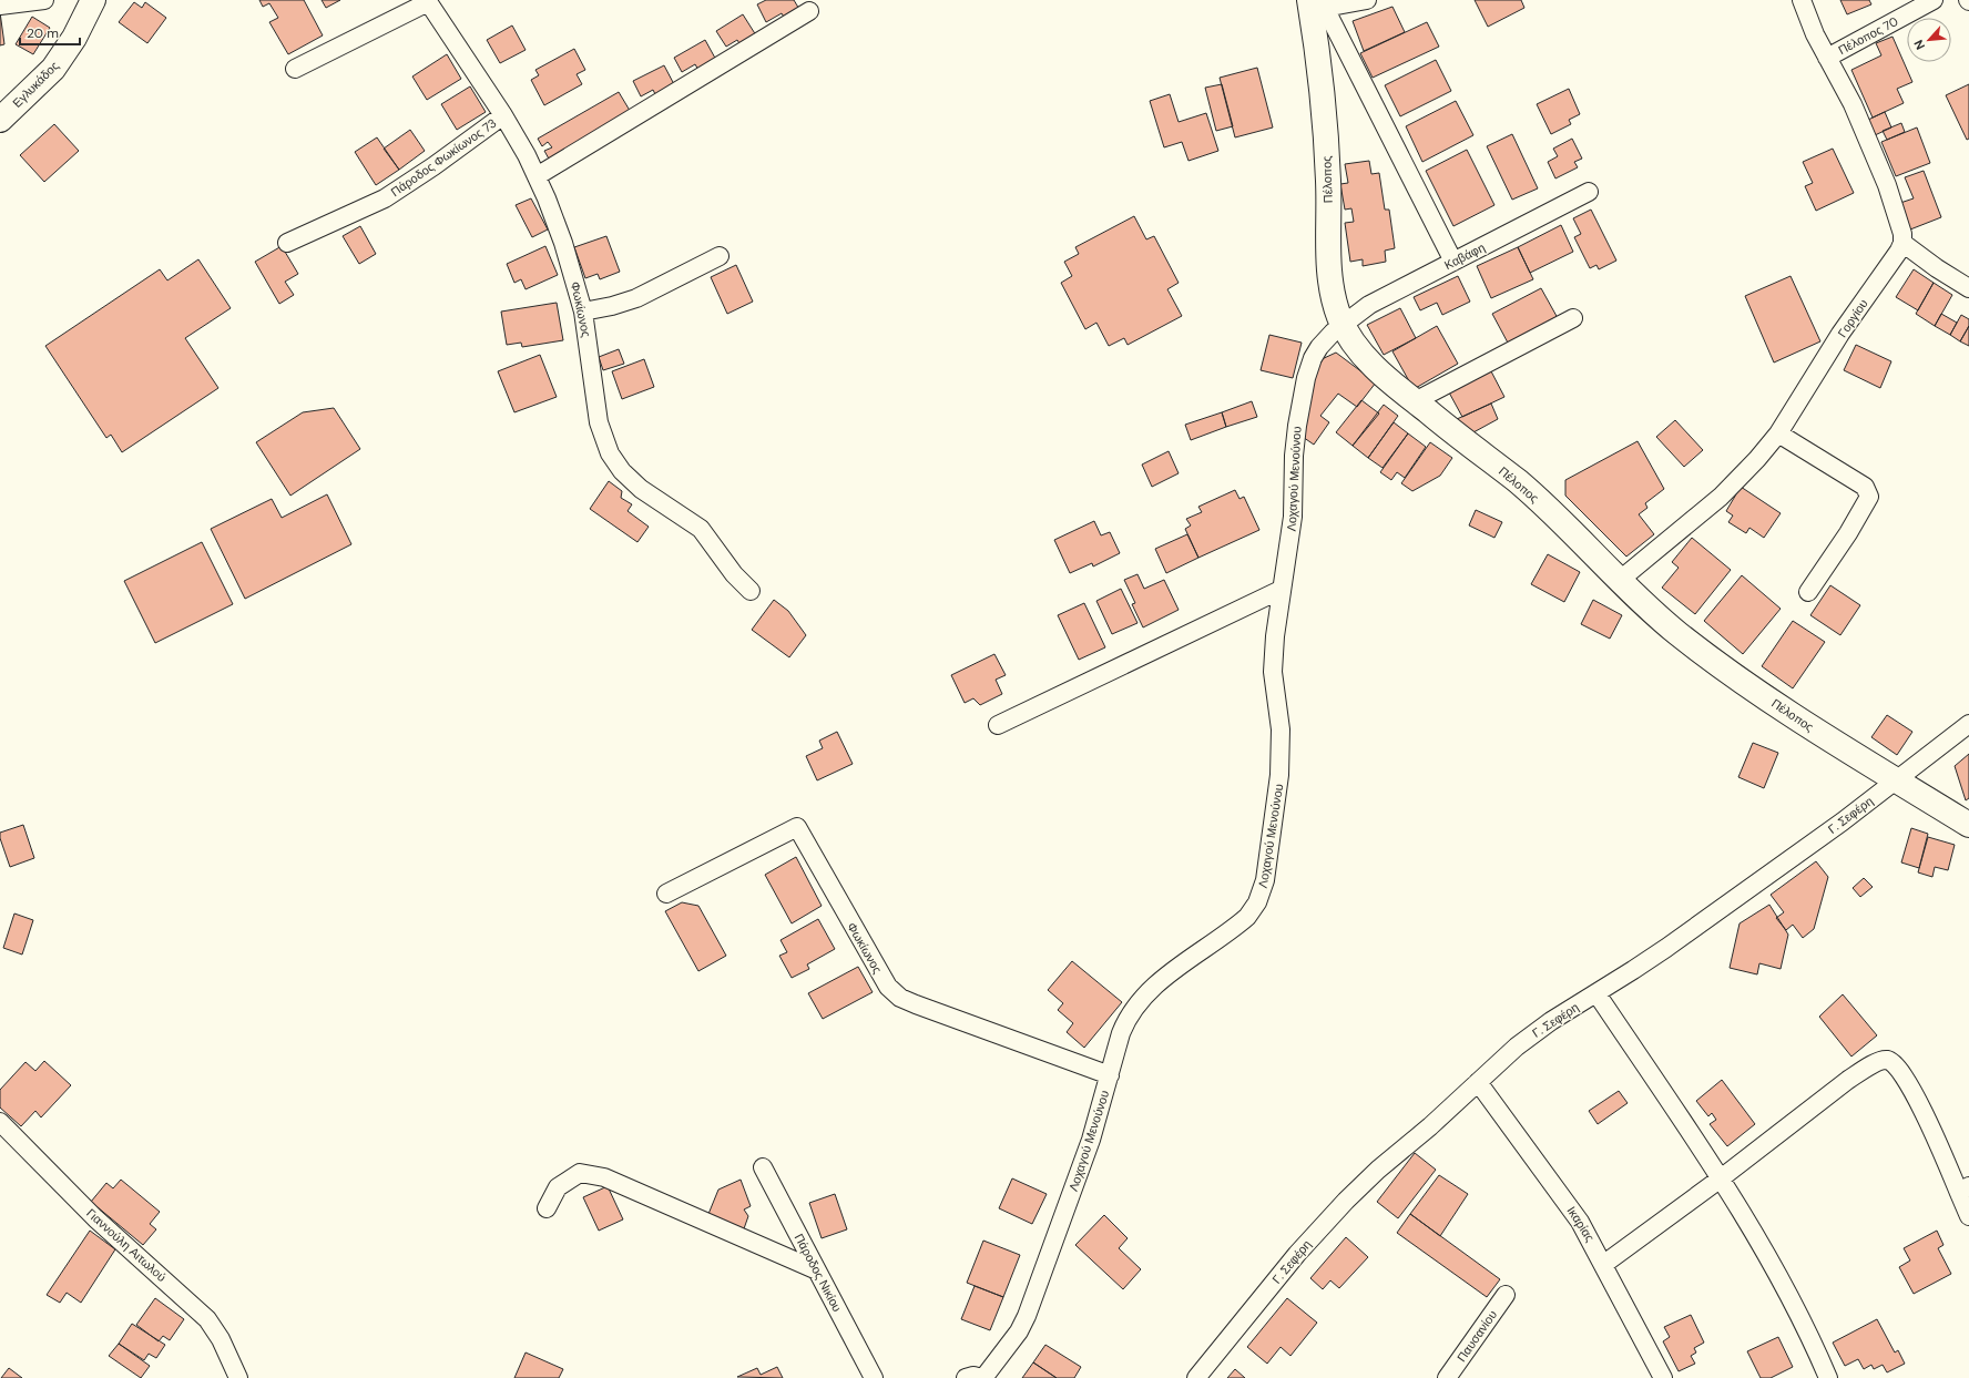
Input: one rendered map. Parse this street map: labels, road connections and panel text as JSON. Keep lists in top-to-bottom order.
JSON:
{
  "streets": {
    "street": [
      "Πέλοπος 70",
      "Εγλυκάδος",
      "Πάροδος Φωκίωνος 73",
      "Πέλοπος",
      "Καβάφη",
      "Φωκίωνος",
      "Γοργίου",
      "Λοχαγού Μενούνου",
      "Γ. Σεφέρη",
      "Ικαρίας",
      "Γιαννούλη Αιτωλού",
      "Πάροδος Νικίου",
      "Παυσανίου"
    ]
  },
  "crossings": [
    ["Πάροδος Φωκίωνος 73", "Φωκίωνος"],
    ["Πέλοπος", "Καβάφη"],
    ["Πέλοπος", "Γοργίου"],
    ["Πέλοπος", "Λοχαγού Μενούνου"],
    ["Πέλοπος", "Γ. Σεφέρη"],
    ["Καβάφη", "Λοχαγού Μενούνου"],
    ["Φωκίωνος", "Λοχαγού Μενούνου"],
    ["Γ. Σεφέρη", "Ικαρίας"]
  ],
  "scale_bar": "20 m",
  "north": "bottom left"
}
